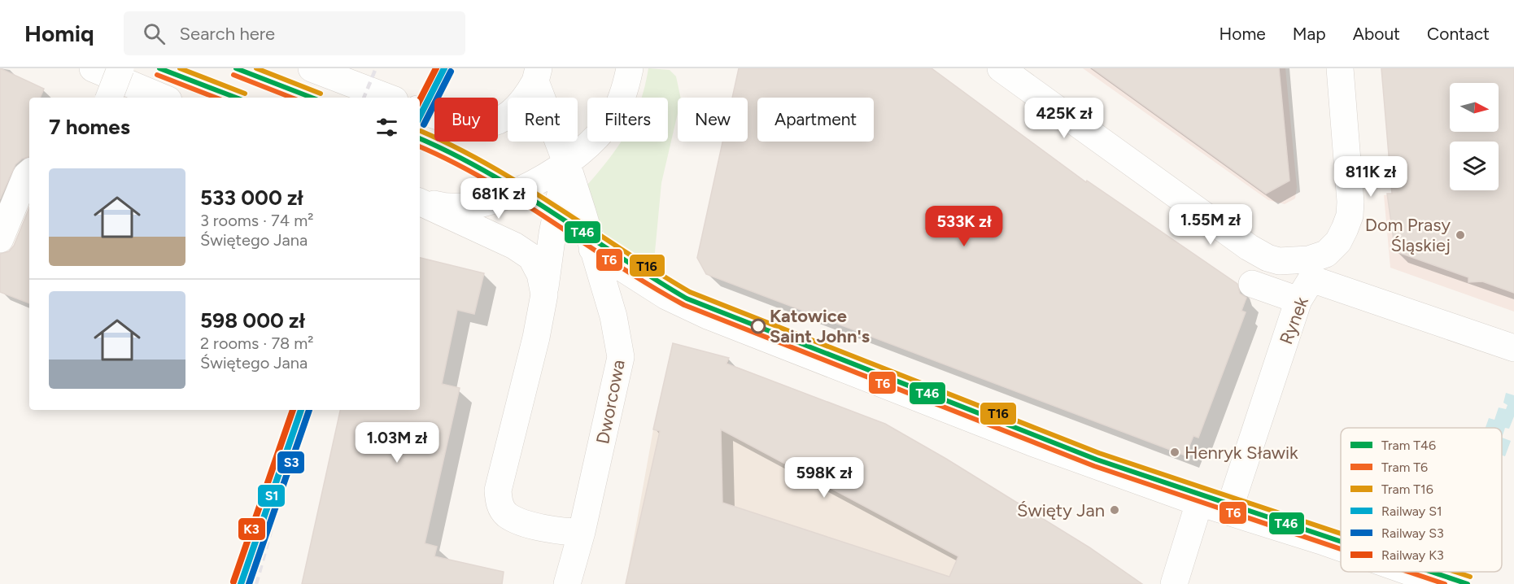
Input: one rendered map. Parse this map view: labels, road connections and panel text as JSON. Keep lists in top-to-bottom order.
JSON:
{
  "streets": {
    "street": ["Rynek", "Dworcowa"]
  },
  "places": [
    "Dom Prasy Śląskiej",
    "Katowice Saint John's",
    "Henryk Sławik",
    "Święty Jan"
  ],
  "lines": [
    "tram line T46",
    "tram line T16",
    "rail line S1",
    "rail line K3",
    "rail line S3",
    "tram line T6"
  ],
  "legend": [
    "Tram T46",
    "Tram T6",
    "Tram T16",
    "Railway S1",
    "Railway S3",
    "Railway K3"
  ],
  "north": "right",
  "page": {
    "header": "Homiq",
    "search": "Search here",
    "nav": [
      "Home",
      "Map",
      "About",
      "Contact"
    ],
    "price": [
      "425K zł",
      "811K zł",
      "681K zł",
      "1.55M zł",
      "533K zł",
      "1.03M zł",
      "598K zł"
    ],
    "chip": [
      "Buy",
      "Rent",
      "Filters",
      "New",
      "Apartment"
    ],
    "heading": "7 homes",
    "list": [
      {
        "name": "533 000 zł",
        "note": "3 rooms · 74 m² · Świętego Jana"
      },
      {
        "name": "598 000 zł",
        "note": "2 rooms · 78 m² · Świętego Jana"
      }
    ]
  }
}
